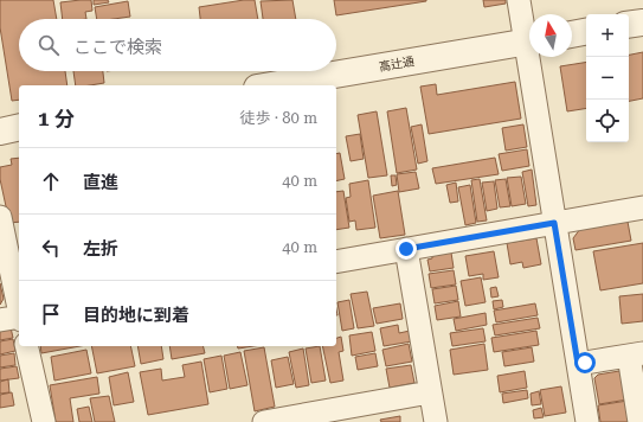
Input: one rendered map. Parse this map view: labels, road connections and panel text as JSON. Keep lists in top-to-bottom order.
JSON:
{
  "streets": {
    "street": ["高辻通"]
  },
  "north": "top",
  "page": {
    "map_buttons": ["+", "−"],
    "search": "ここで検索",
    "heading": ["1 分", "徒歩 · 80 m"],
    "list": [
      ["直進", "40 m"],
      ["左折", "40 m"],
      "目的地に到着"
    ]
  }
}
